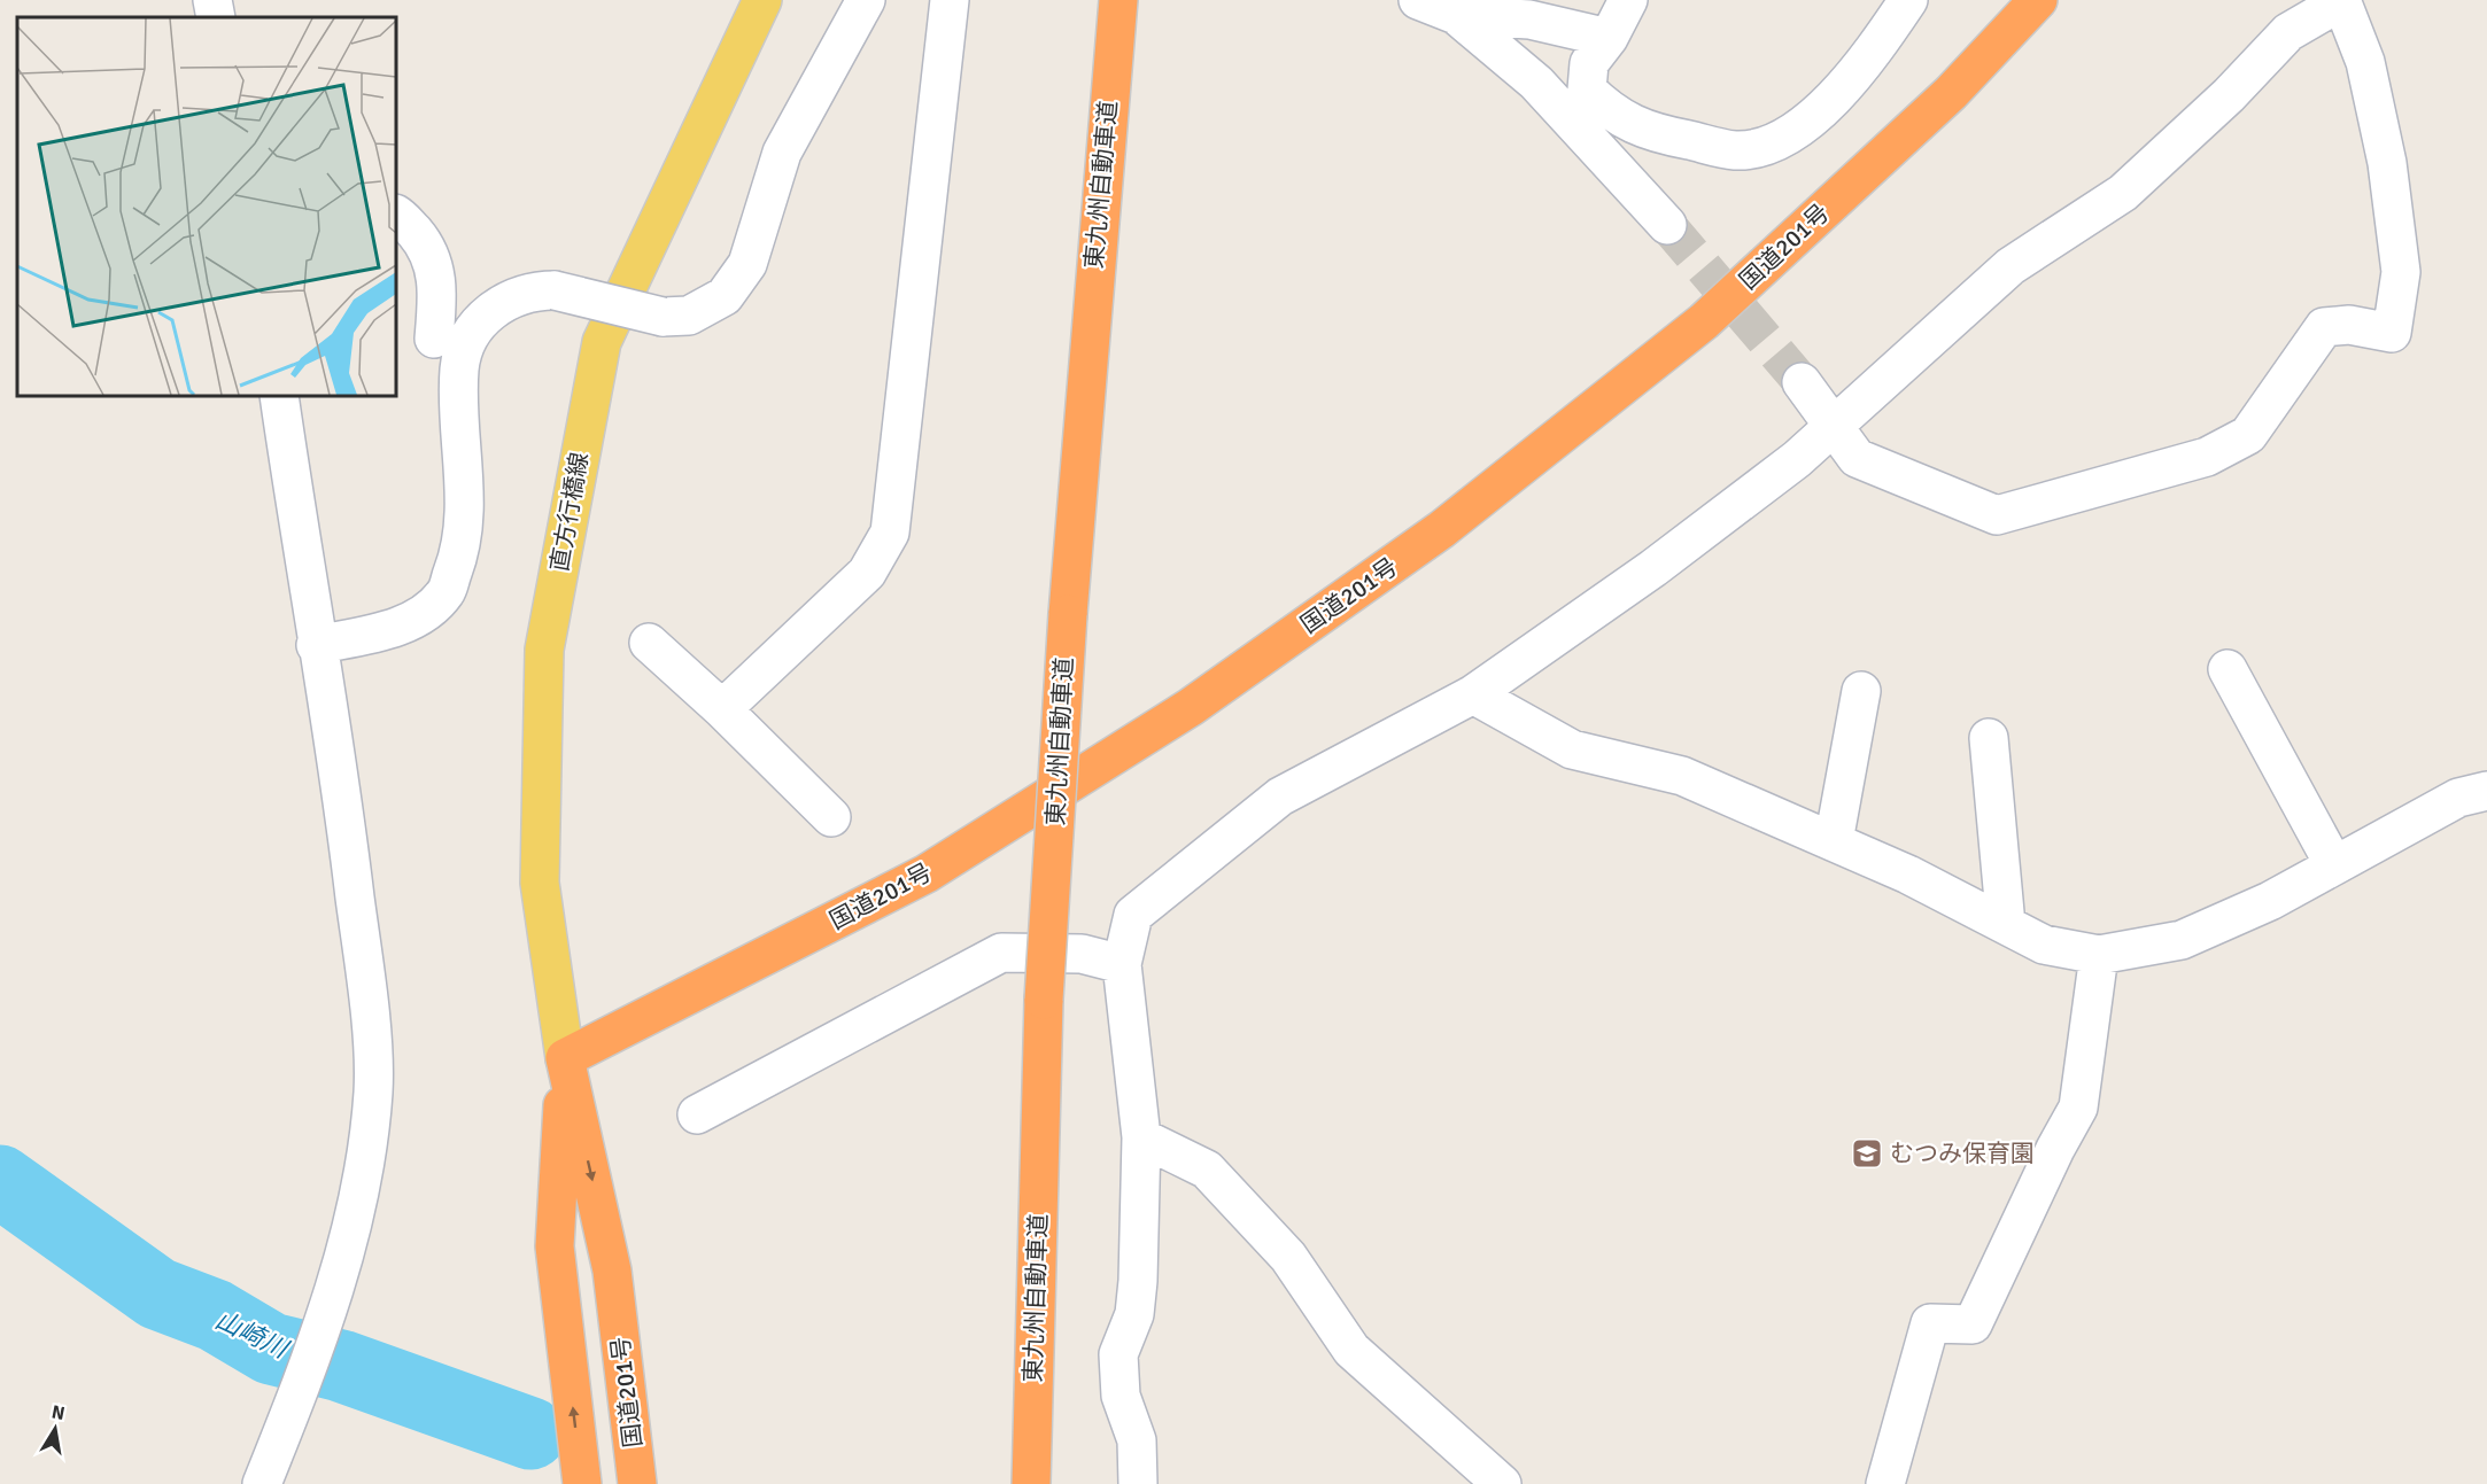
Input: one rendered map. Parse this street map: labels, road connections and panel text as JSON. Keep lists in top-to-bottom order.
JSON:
{
  "streets": {
    "highway": ["東九州自動車道", "国道201号"],
    "main road": ["直方行橋線"]
  },
  "crossings": [
    ["国道201号", "直方行橋線"]
  ],
  "water": ["山崎川"],
  "places": {
    "school or university": ["むつみ保育園"]
  },
  "north": "top"
}
